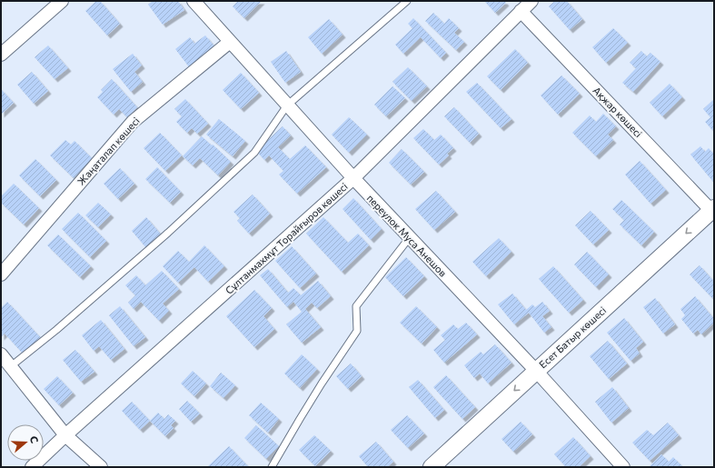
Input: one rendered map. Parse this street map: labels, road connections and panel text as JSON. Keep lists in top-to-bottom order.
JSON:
{
  "streets": {
    "street": [
      "Ақжар көшесі",
      "Жаңаталап көшесі",
      "переулок Муса Анешов",
      "Сұлтанмахмұт Торайғыров көшесі",
      "Есет Батыр көшесі"
    ]
  },
  "crossings": [
    ["Ақжар көшесі", "Сұлтанмахмұт Торайғыров көшесі"],
    ["Ақжар көшесі", "Есет Батыр көшесі"],
    ["Жаңаталап көшесі", "переулок Муса Анешов"],
    ["переулок Муса Анешов", "Сұлтанмахмұт Торайғыров көшесі"],
    ["переулок Муса Анешов", "Есет Батыр көшесі"]
  ],
  "one_way": ["Есет Батыр көшесі"],
  "north": "right"
}
